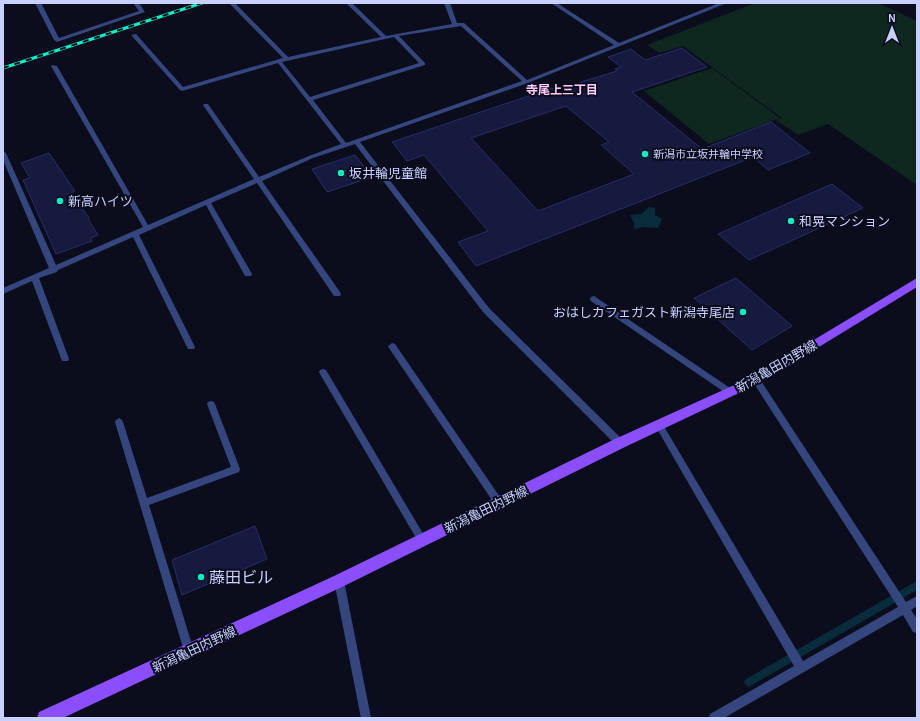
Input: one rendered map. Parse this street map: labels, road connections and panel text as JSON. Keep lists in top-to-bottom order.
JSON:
{
  "streets": {
    "main road": ["新潟亀田内野線"]
  },
  "districts": ["寺尾上三丁目"],
  "places": [
    "新潟市立坂井輪中学校",
    "坂井輪児童館",
    "新高ハイツ",
    "和晃マンション",
    "おはしカフェガスト新潟寺尾店",
    "藤田ビル"
  ],
  "north": "top"
}
